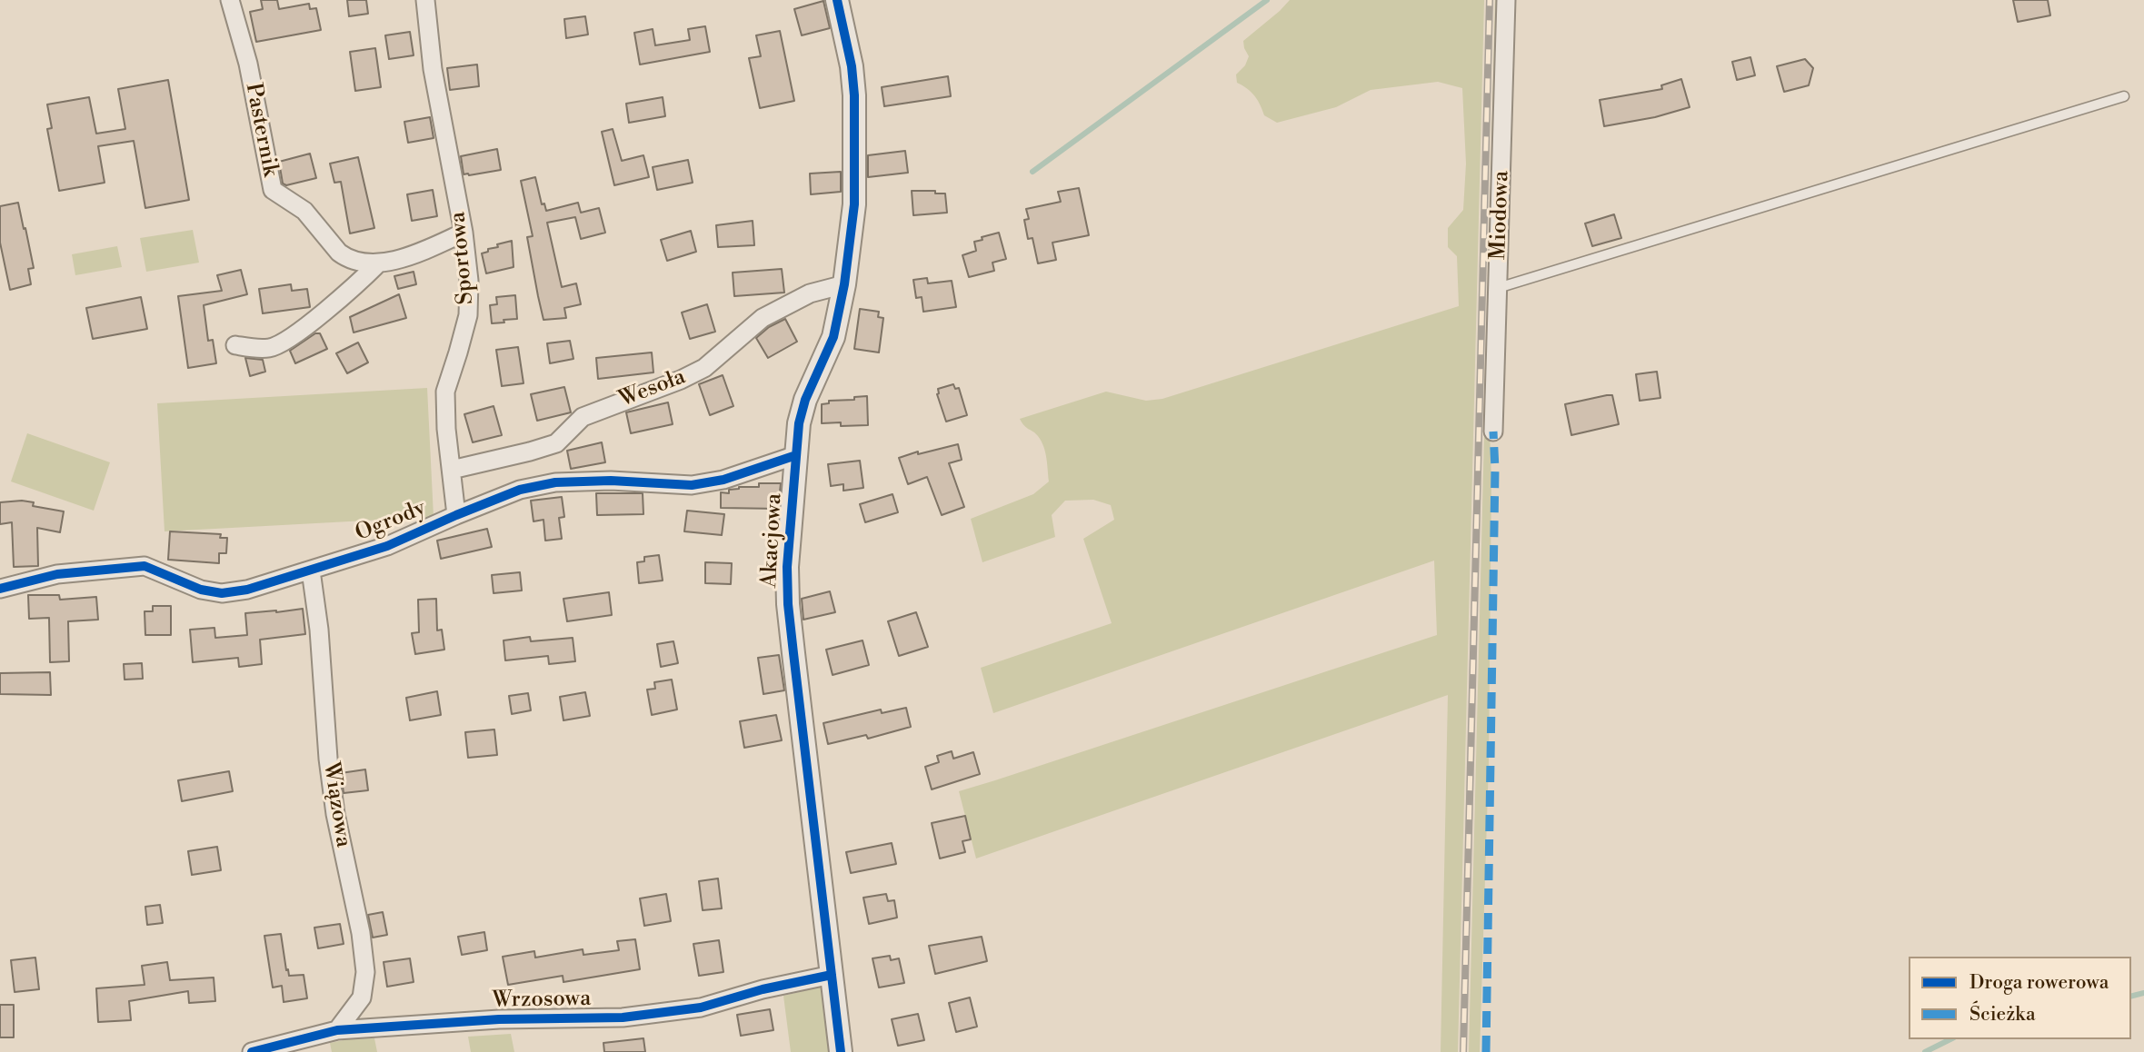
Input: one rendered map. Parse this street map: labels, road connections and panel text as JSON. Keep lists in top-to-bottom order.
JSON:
{
  "streets": {
    "street": [
      "Pasternik",
      "Miodowa",
      "Sportowa",
      "Wesoła",
      "Ogrody",
      "Akacjowa",
      "Wiązowa",
      "Wrzosowa"
    ]
  },
  "crossings": [
    ["Pasternik", "Sportowa"],
    ["Sportowa", "Wesoła"],
    ["Sportowa", "Ogrody"],
    ["Wesoła", "Akacjowa"],
    ["Ogrody", "Akacjowa"],
    ["Ogrody", "Wiązowa"],
    ["Akacjowa", "Wrzosowa"],
    ["Wiązowa", "Wrzosowa"]
  ],
  "legend": ["Droga rowerowa", "Ścieżka"]
}
